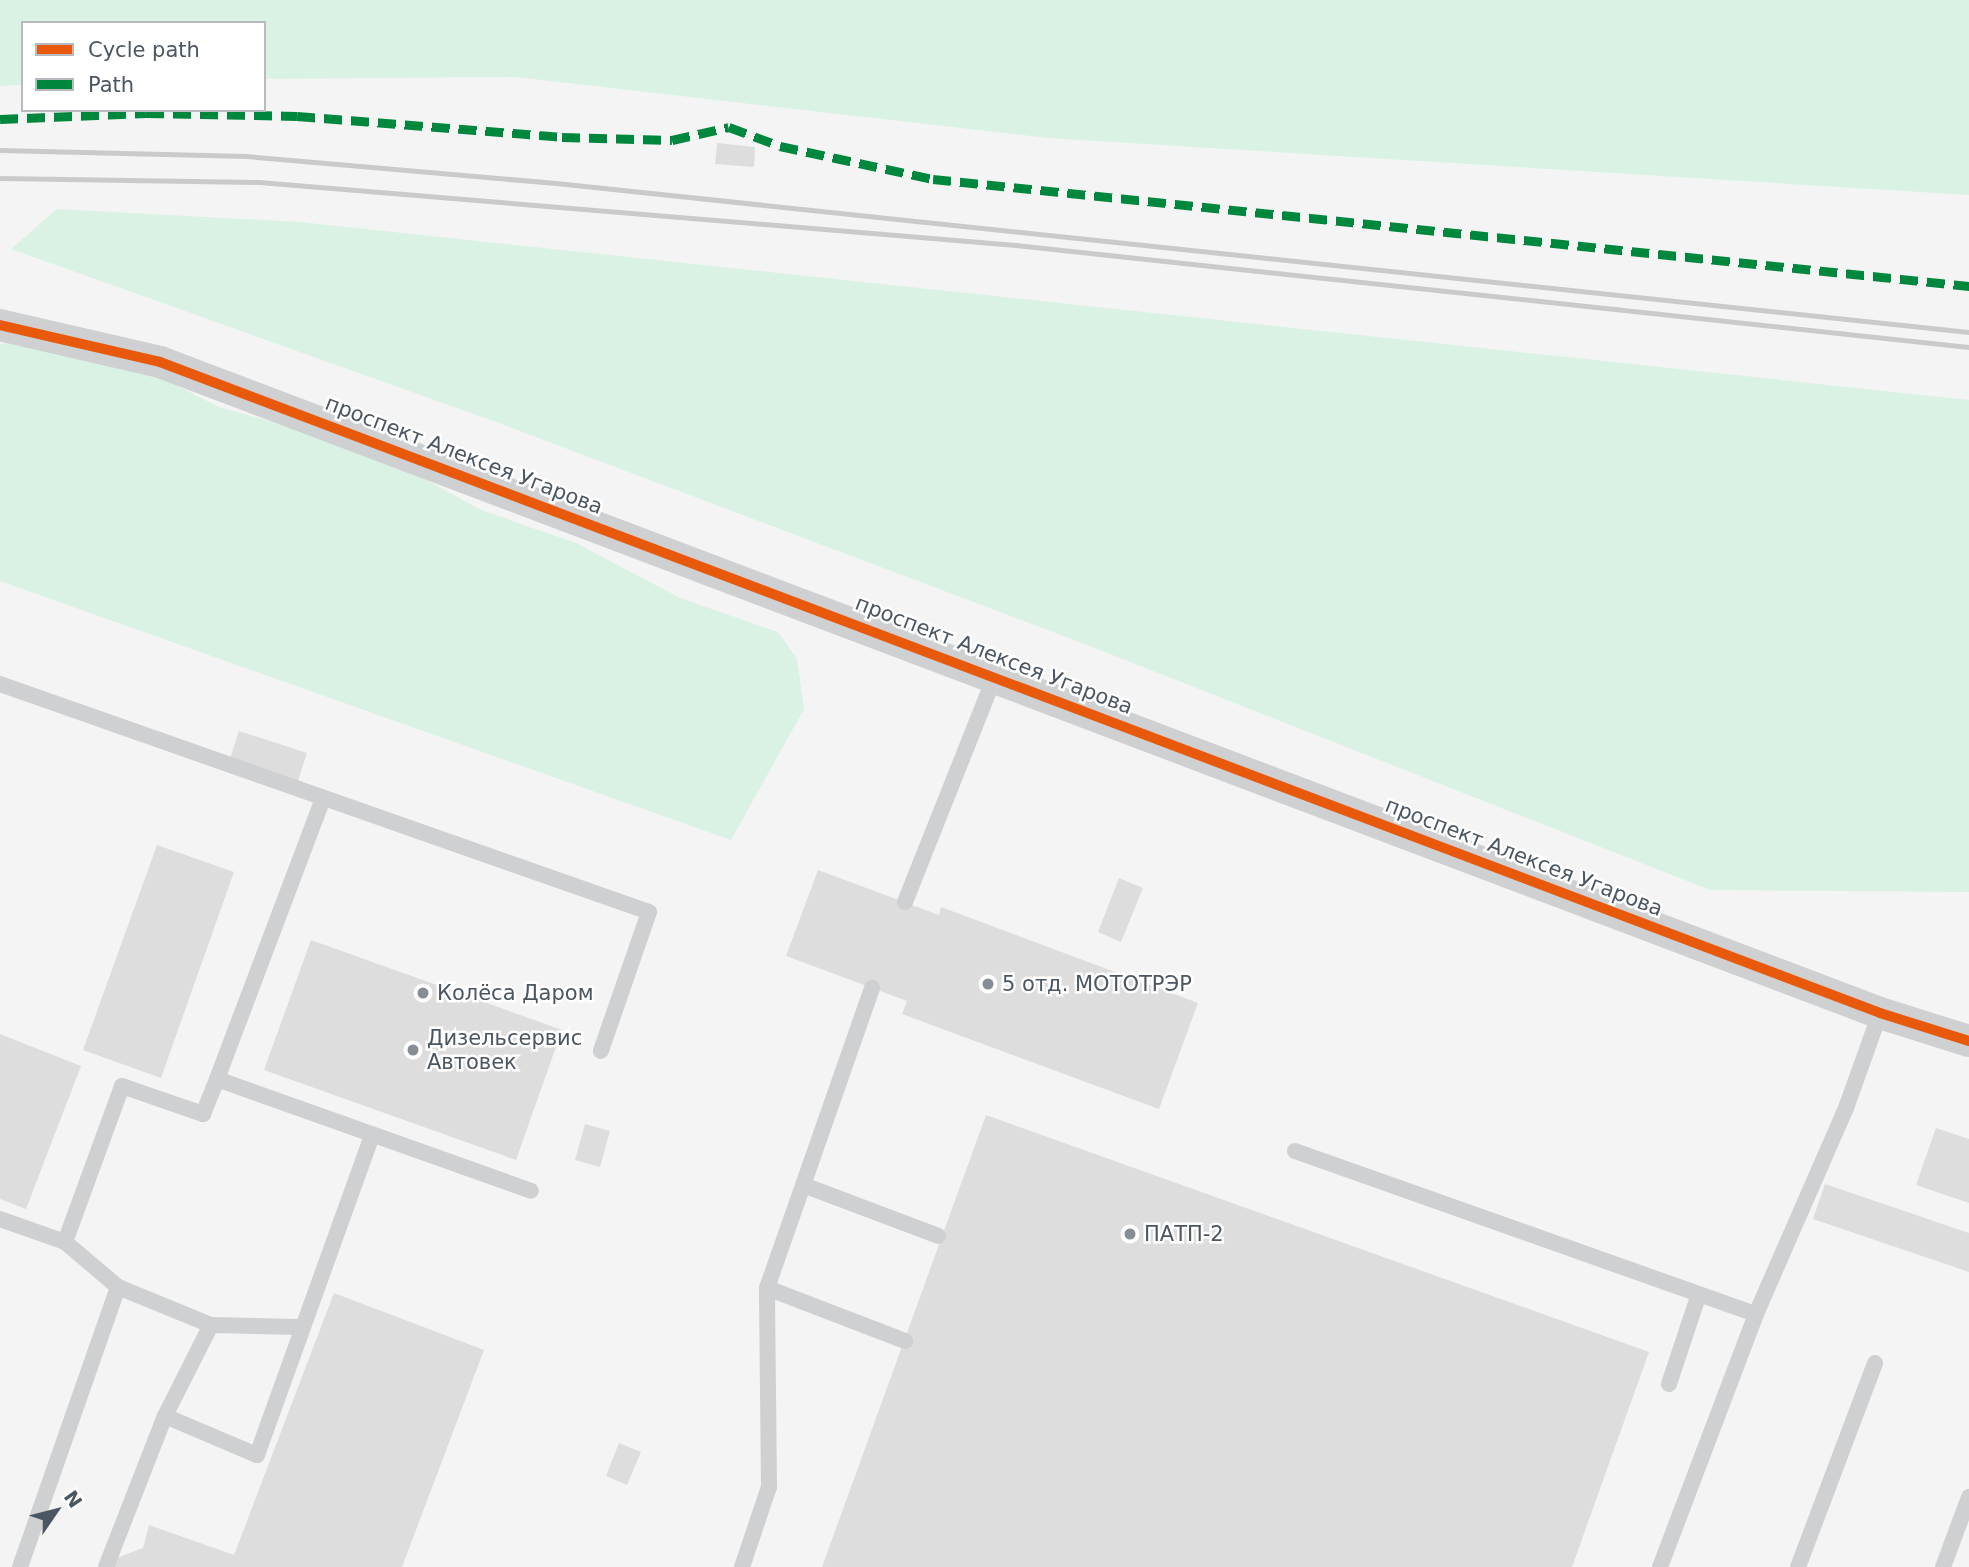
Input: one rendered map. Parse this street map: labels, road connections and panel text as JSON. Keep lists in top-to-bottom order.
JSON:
{
  "streets": {
    "street": ["проспект Алексея Угарова"]
  },
  "places": [
    "5 отд. МОТОТРЭР",
    "Колёса Даром",
    "Дизельсервис Автовек",
    "ПАТП-2"
  ],
  "legend": ["Cycle path", "Path"],
  "north": "top right"
}
